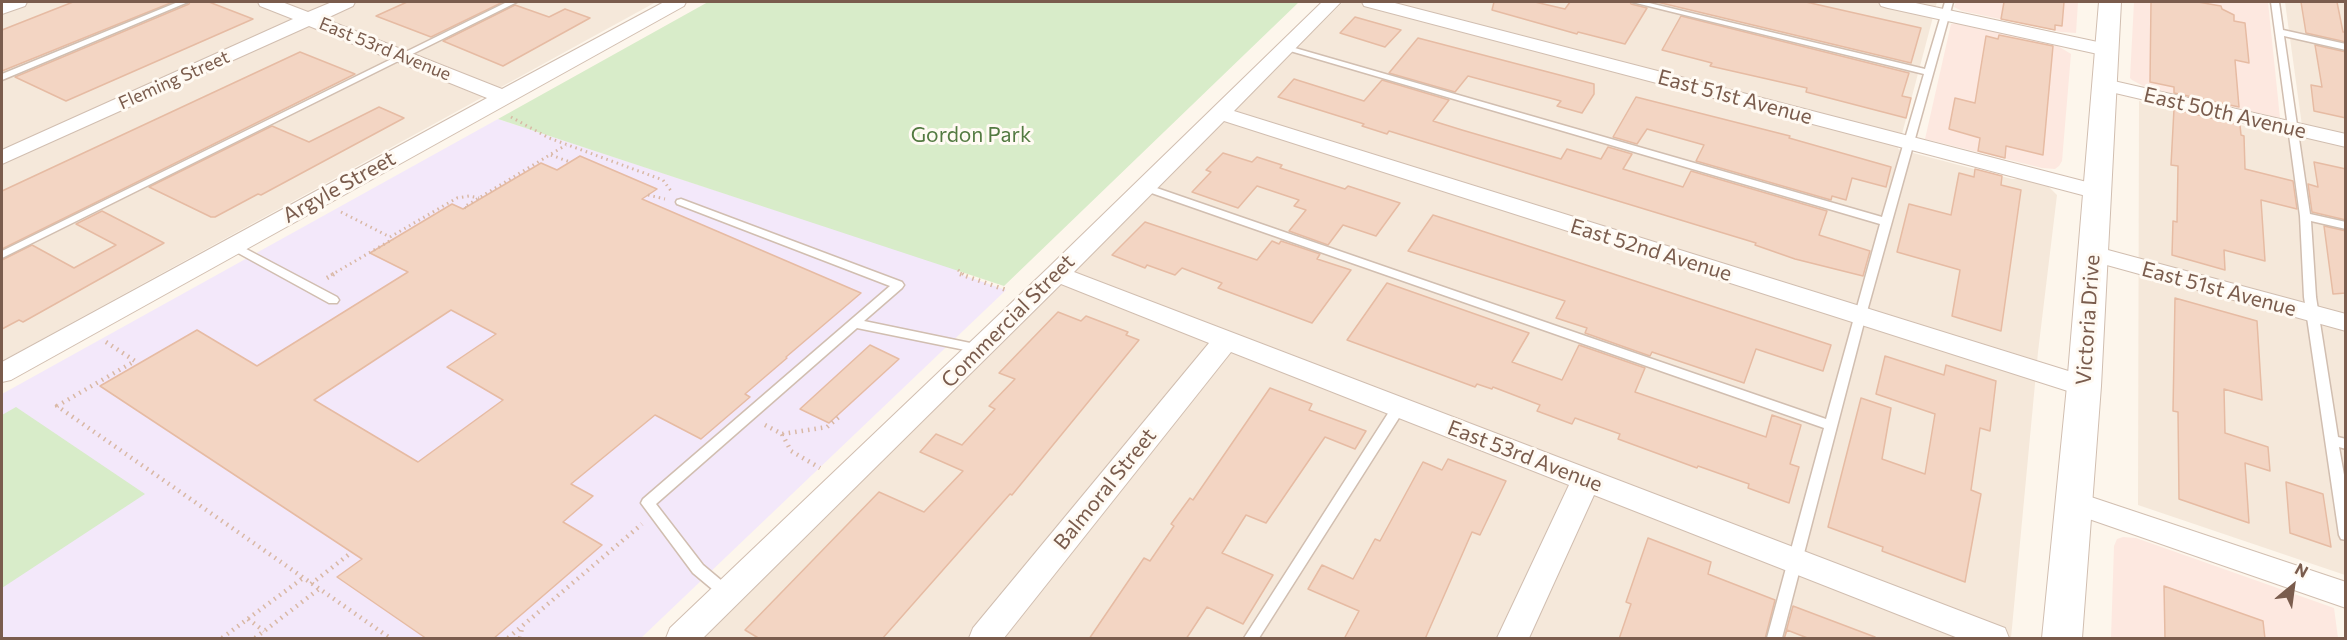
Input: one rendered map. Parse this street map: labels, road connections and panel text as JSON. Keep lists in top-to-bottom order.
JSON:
{
  "streets": {
    "street": [
      "East 53rd Avenue",
      "Fleming Street",
      "East 51st Avenue",
      "East 50th Avenue",
      "Argyle Street",
      "East 52nd Avenue",
      "Victoria Drive",
      "Commercial Street",
      "Balmoral Street"
    ]
  },
  "crossings": [
    ["East 53rd Avenue", "Fleming Street"],
    ["East 53rd Avenue", "Argyle Street"],
    ["East 53rd Avenue", "Commercial Street"],
    ["East 53rd Avenue", "Balmoral Street"],
    ["East 51st Avenue", "Victoria Drive"],
    ["East 50th Avenue", "Victoria Drive"],
    ["East 52nd Avenue", "Victoria Drive"],
    ["East 52nd Avenue", "Commercial Street"]
  ],
  "parks": ["Gordon Park"],
  "north": "top right"
}
